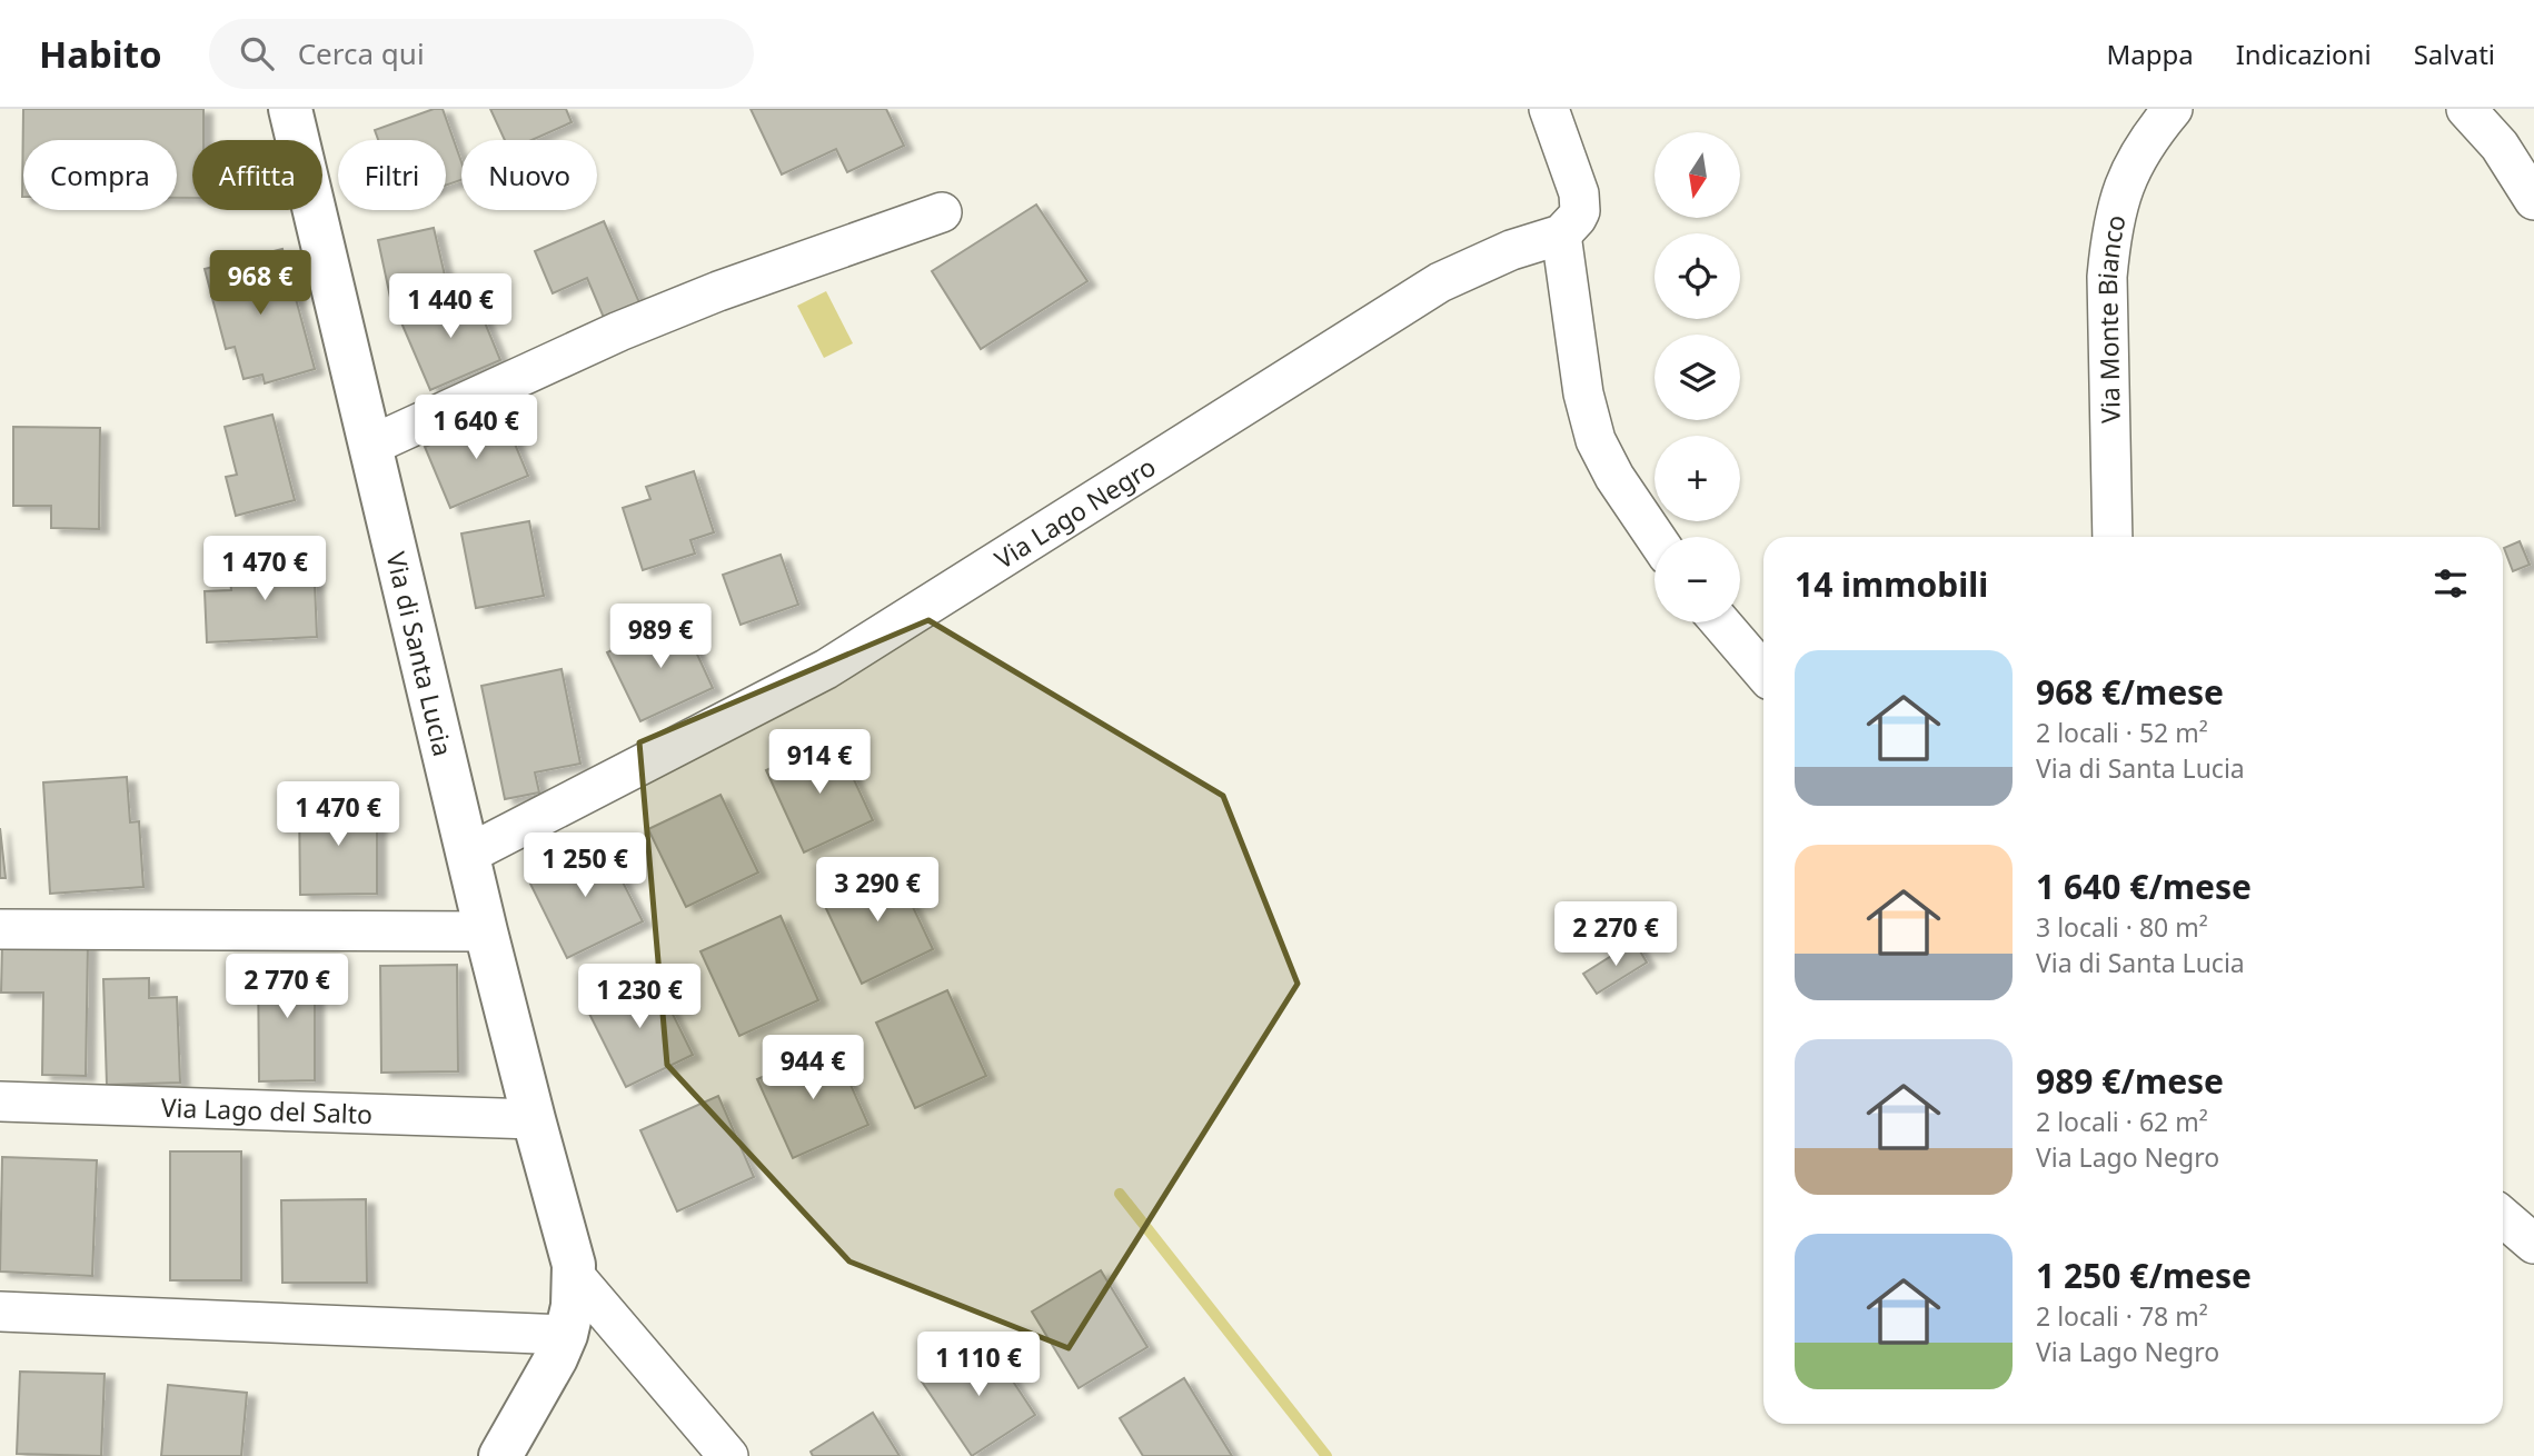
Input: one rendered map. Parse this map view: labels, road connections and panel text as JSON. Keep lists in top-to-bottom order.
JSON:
{
  "streets": {
    "street": [
      "Via Monte Bianco",
      "Via Lago Negro",
      "Via di Santa Lucia",
      "Via Lago del Salto"
    ]
  },
  "crossings": [
    ["Via Lago Negro", "Via di Santa Lucia"],
    ["Via di Santa Lucia", "Via Lago del Salto"]
  ],
  "north": "bottom",
  "page": {
    "header": "Habito",
    "search": "Cerca qui",
    "nav": ["Mappa", "Indicazioni", "Salvati"],
    "map_buttons": ["+", "−"],
    "chip": [
      "Compra",
      "Affitta",
      "Filtri",
      "Nuovo"
    ],
    "price": [
      "968 €",
      "1 440 €",
      "1 640 €",
      "1 470 €",
      "989 €",
      "914 €",
      "1 470 €",
      "1 250 €",
      "3 290 €",
      "2 270 €",
      "2 770 €",
      "1 230 €",
      "944 €",
      "1 110 €"
    ],
    "heading": "14 immobili",
    "list": [
      {
        "name": "968 €/mese",
        "note": "2 locali · 52 m² · Via di Santa Lucia"
      },
      {
        "name": "1 640 €/mese",
        "note": "3 locali · 80 m² · Via di Santa Lucia"
      },
      {
        "name": "989 €/mese",
        "note": "2 locali · 62 m² · Via Lago Negro"
      },
      {
        "name": "1 250 €/mese",
        "note": "2 locali · 78 m² · Via Lago Negro"
      }
    ]
  }
}
